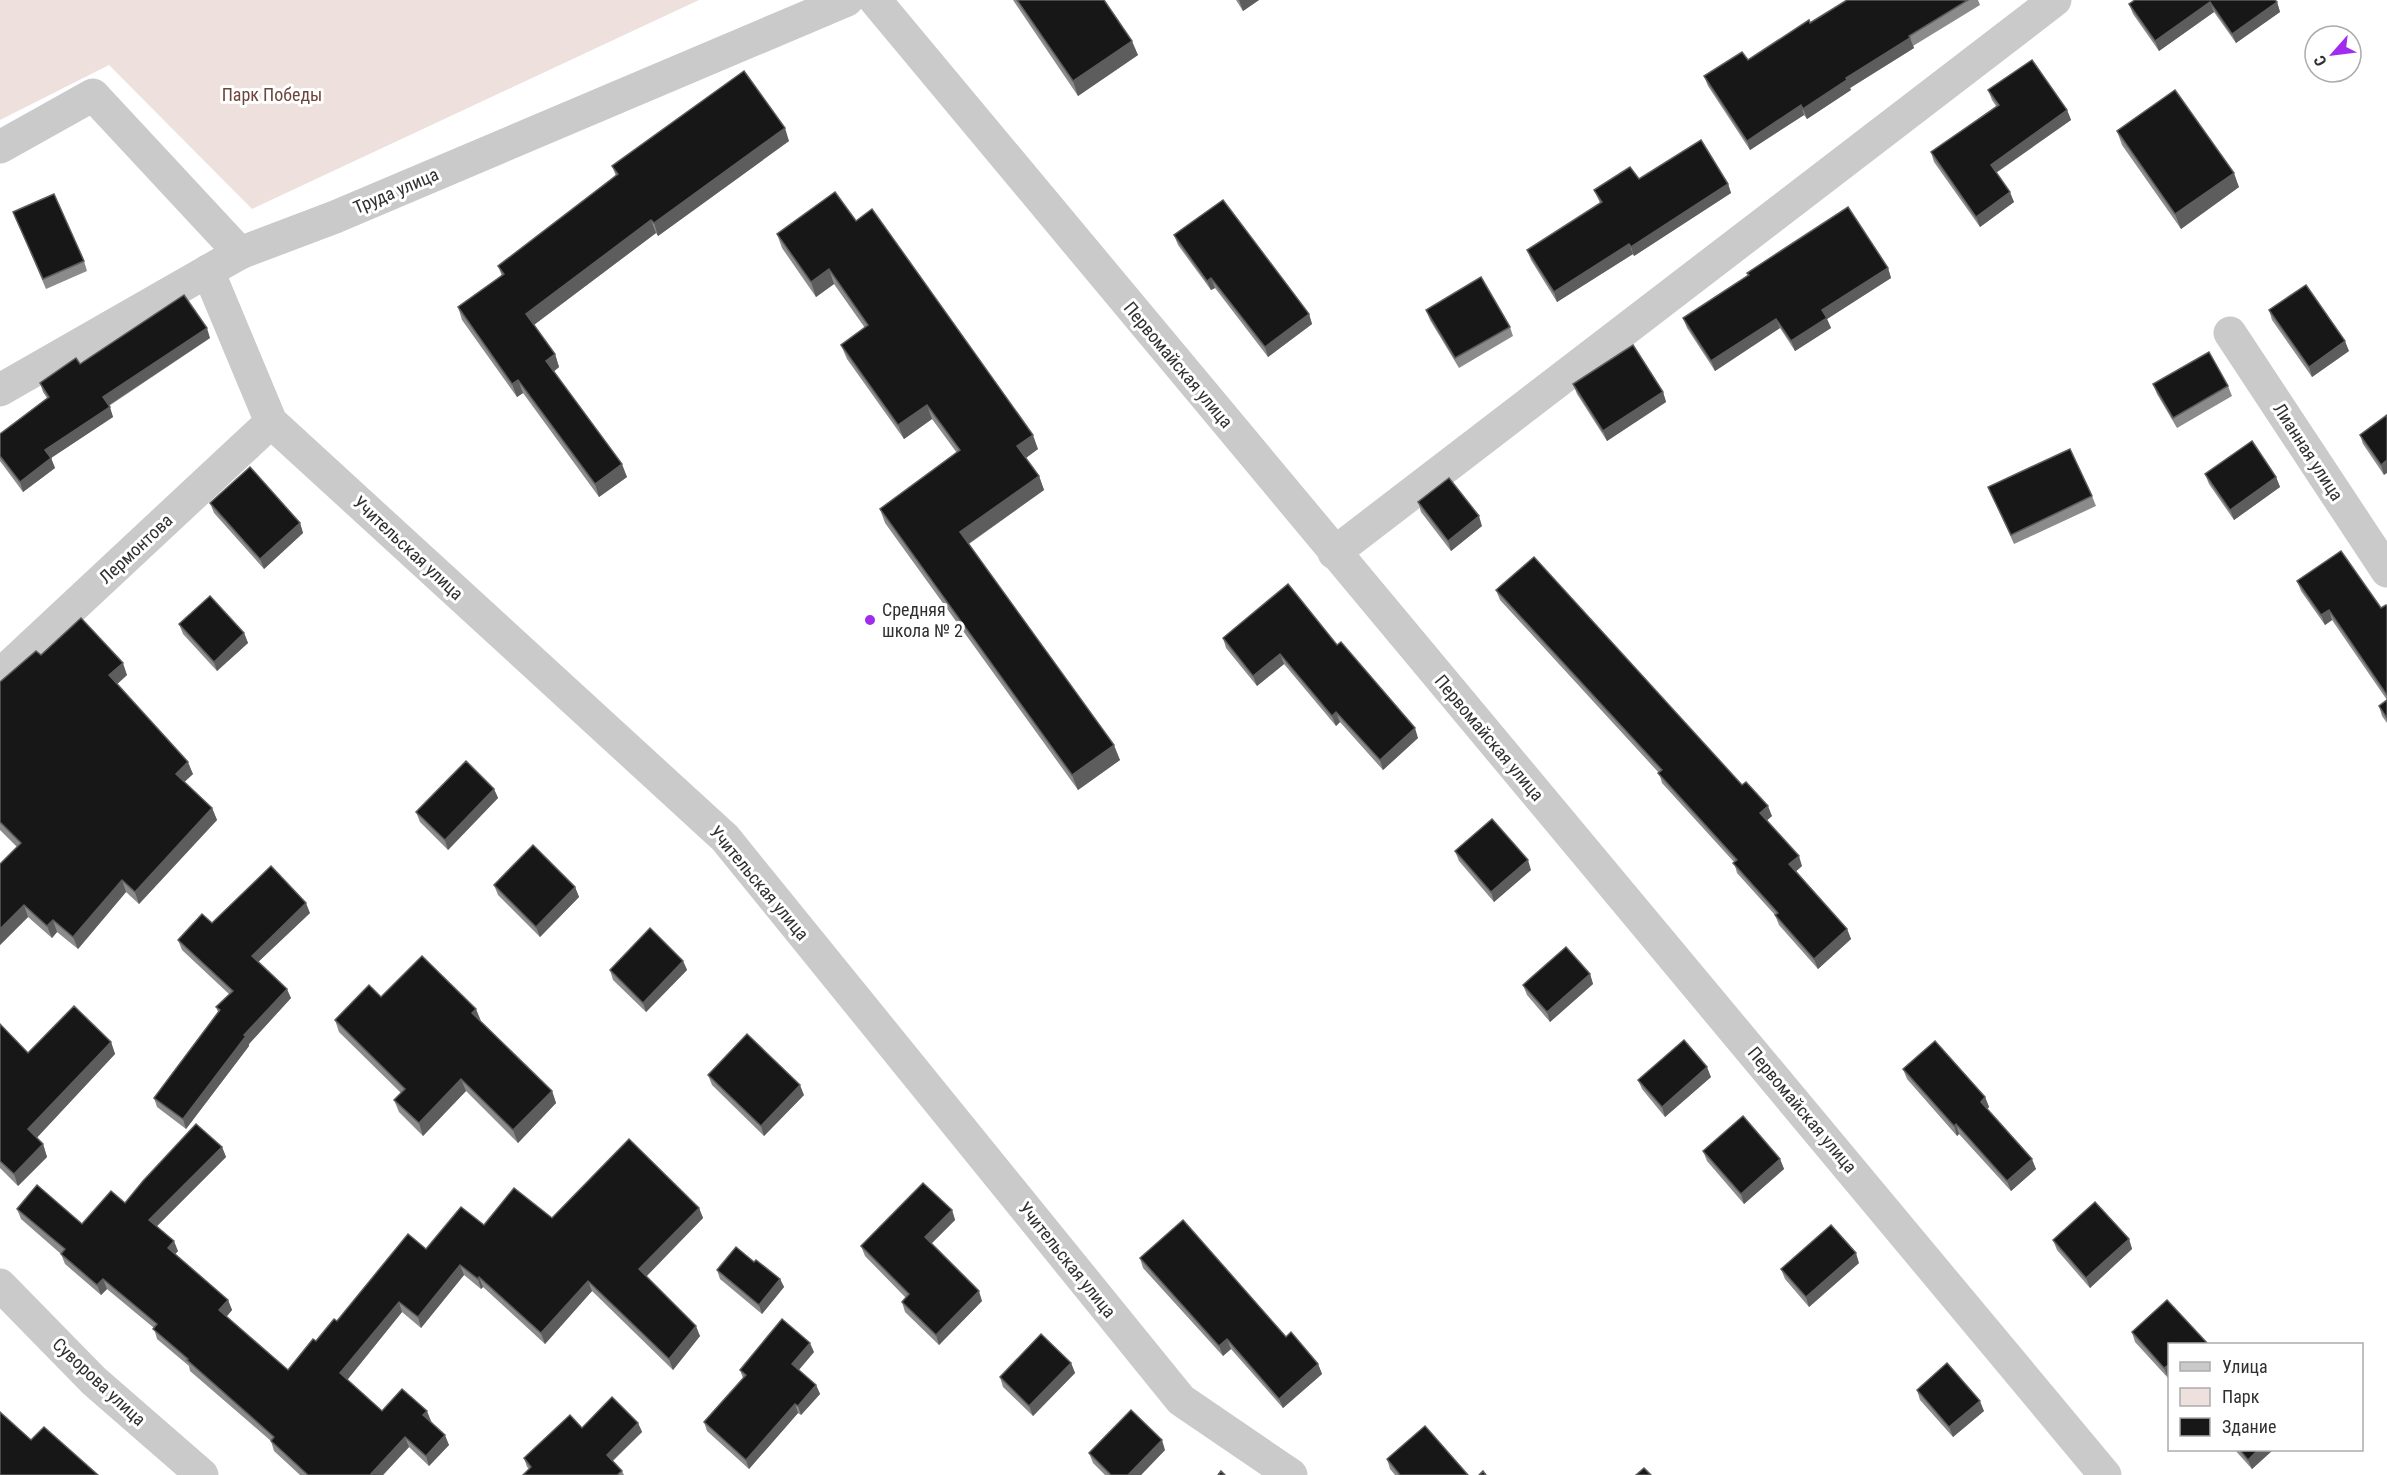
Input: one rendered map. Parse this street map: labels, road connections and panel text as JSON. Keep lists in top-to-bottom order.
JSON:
{
  "streets": {
    "street": [
      "Труда улица",
      "Первомайская улица",
      "Лианная улица",
      "Учительская улица",
      "Лермонтова",
      "Суворова улица"
    ]
  },
  "crossings": [
    ["Учительская улица", "Лермонтова"]
  ],
  "parks": ["Парк Победы"],
  "places": ["Средняя школа № 2"],
  "legend": ["Улица", "Парк", "Здание"],
  "north": "bottom left"
}
